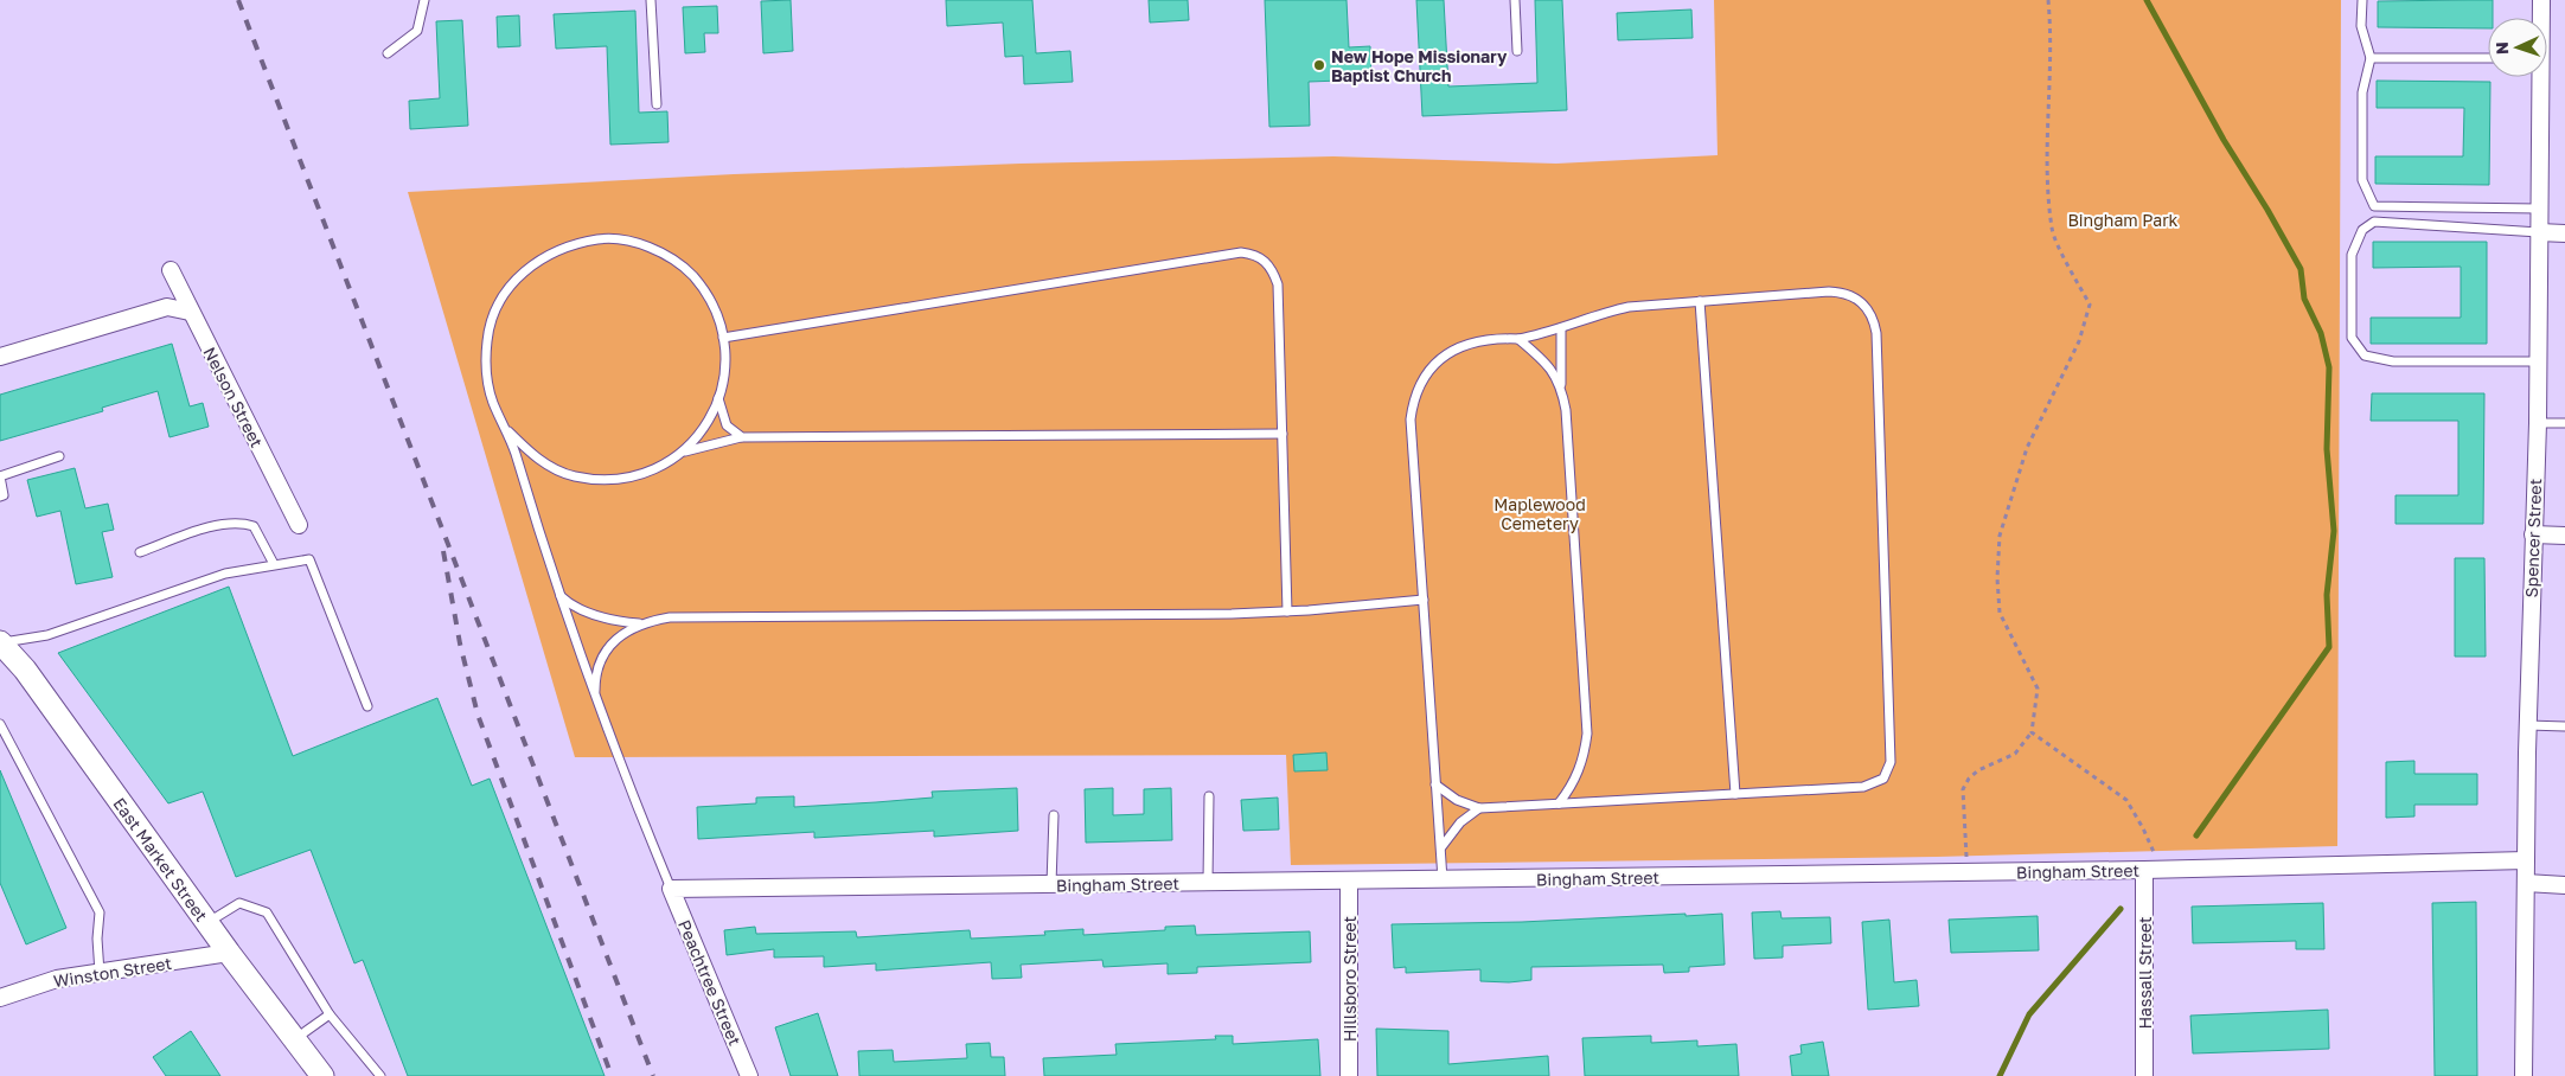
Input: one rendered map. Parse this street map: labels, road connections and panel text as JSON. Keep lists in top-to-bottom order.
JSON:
{
  "streets": {
    "main road": ["East Market Street"],
    "street": [
      "Nelson Street",
      "Spencer Street",
      "Bingham Street",
      "Winston Street",
      "Hassall Street",
      "Hillsboro Street",
      "Peachtree Street"
    ]
  },
  "crossings": [
    ["Spencer Street", "Bingham Street"],
    ["East Market Street", "Winston Street"],
    ["Bingham Street", "Hassall Street"],
    ["Bingham Street", "Hillsboro Street"],
    ["Bingham Street", "Peachtree Street"]
  ],
  "parks": ["Bingham Park", "Maplewood Cemetery"],
  "places": ["New Hope Missionary Baptist Church"],
  "north": "left"
}
